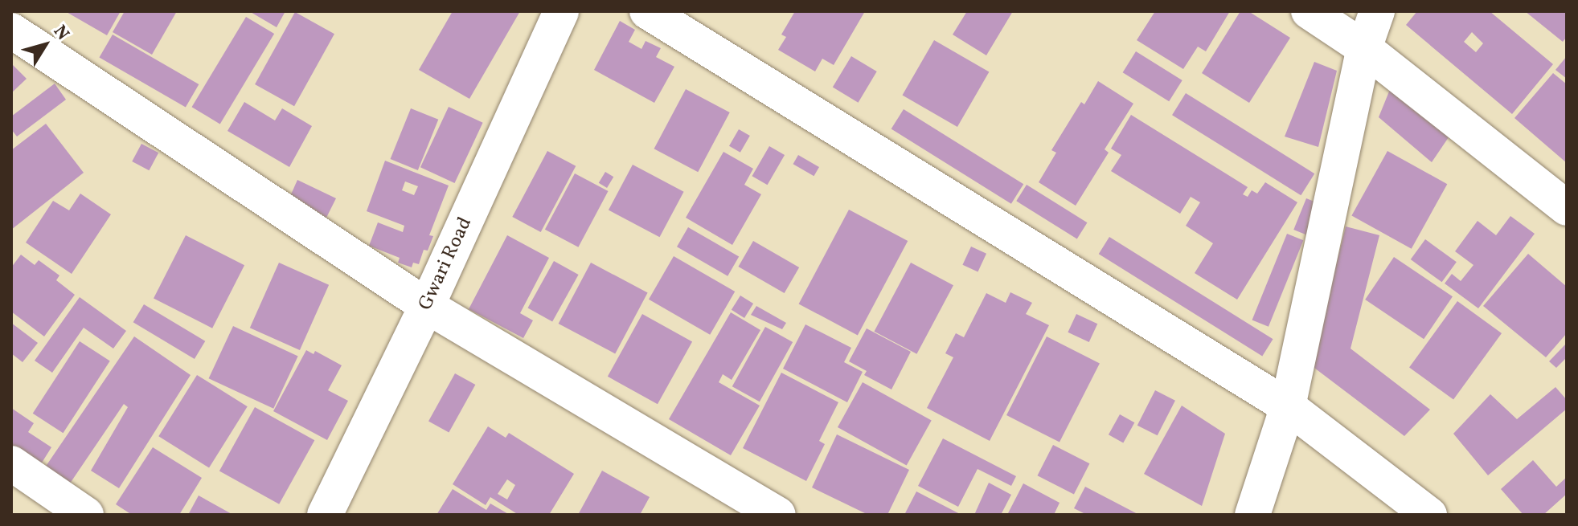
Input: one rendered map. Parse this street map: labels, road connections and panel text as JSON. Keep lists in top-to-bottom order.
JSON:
{
  "streets": {
    "street": ["Gwari Road"]
  },
  "north": "top right"
}
